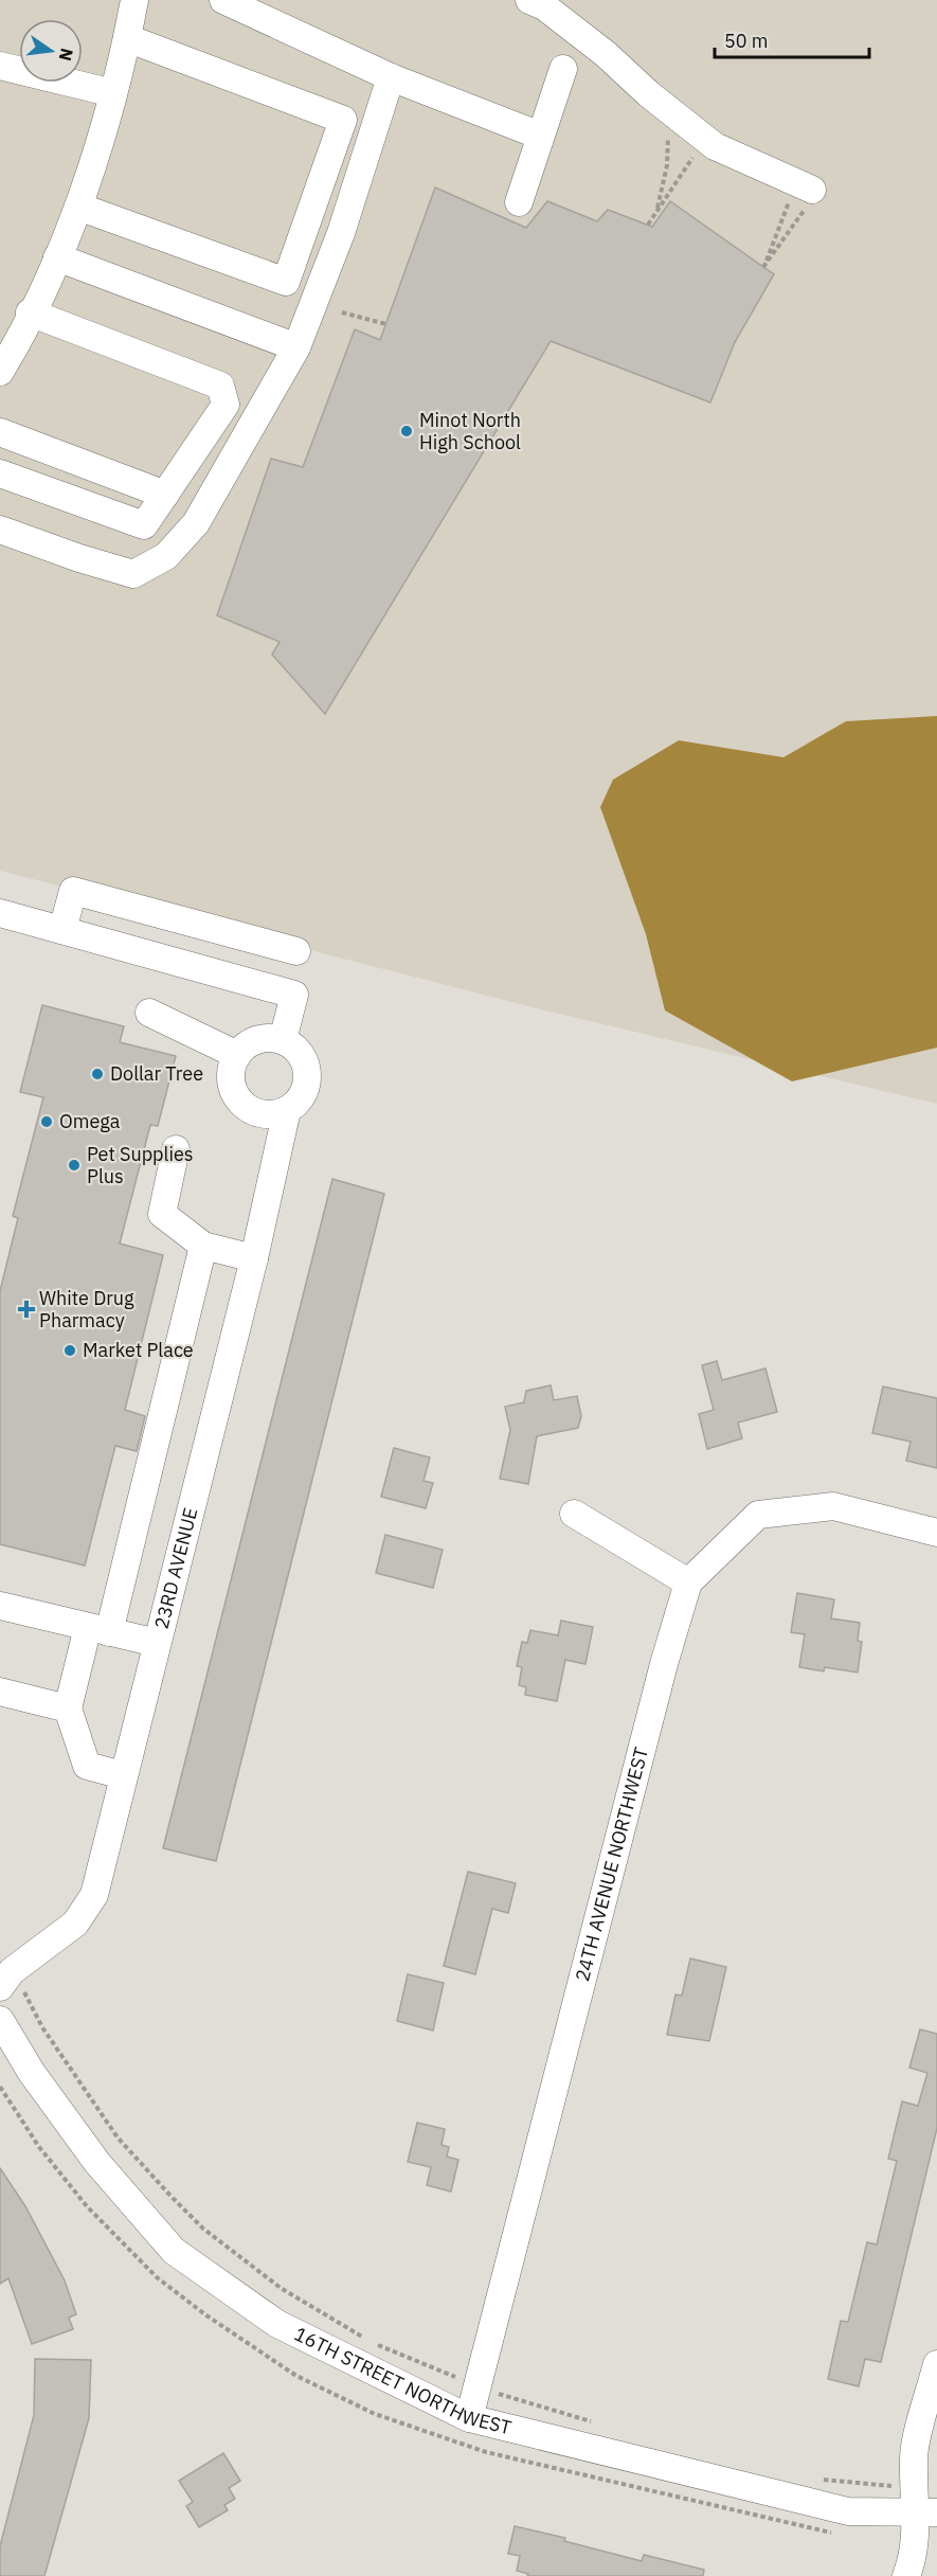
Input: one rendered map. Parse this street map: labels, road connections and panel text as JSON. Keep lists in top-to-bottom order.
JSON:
{
  "streets": {
    "street": ["23RD AVENUE", "24TH AVENUE NORTHWEST", "16TH STREET NORTHWEST"]
  },
  "crossings": [
    ["24TH AVENUE NORTHWEST", "16TH STREET NORTHWEST"]
  ],
  "places": {
    "other": [
      "Minot North High School",
      "Dollar Tree",
      "Omega",
      "Pet Supplies Plus",
      "Market Place"
    ],
    "health": ["White Drug Pharmacy"]
  },
  "scale_bar": "50 m",
  "north": "right"
}
